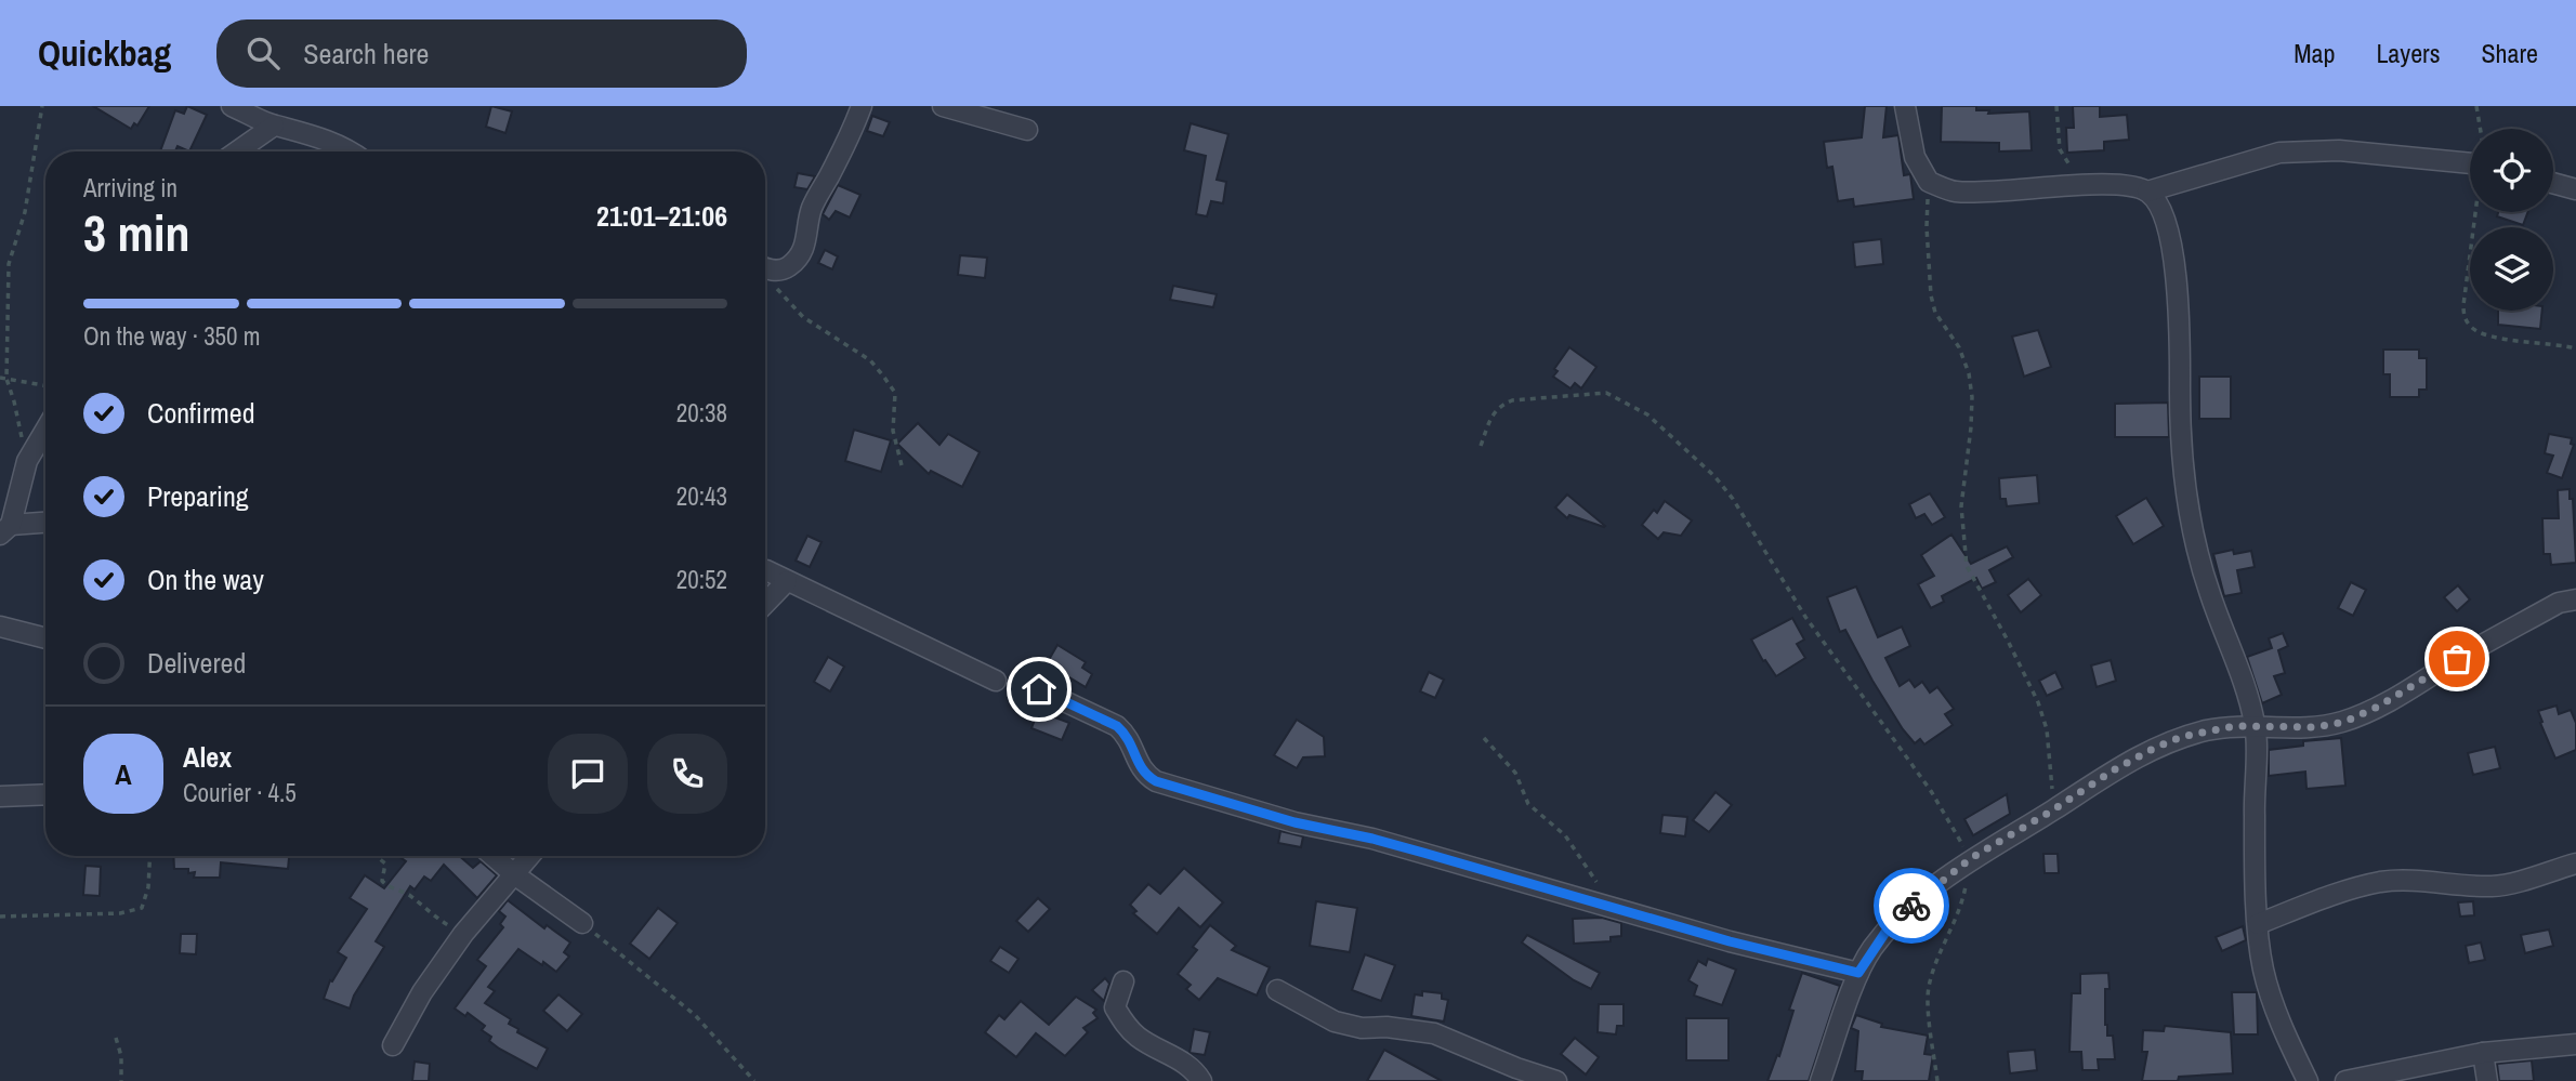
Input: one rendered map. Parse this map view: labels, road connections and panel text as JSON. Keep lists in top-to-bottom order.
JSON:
{
  "page": {
    "header": "Quickbag",
    "search": "Search here",
    "nav": ["Map", "Layers", "Share"],
    "heading": ["3 min", "Arriving in", "21:01–21:06"],
    "panel": ["Alex", "Courier · 4.5"],
    "bar": "On the way · 350 m",
    "list": [
      ["Confirmed", "20:38"],
      ["Preparing", "20:43"],
      ["On the way", "20:52"],
      "Delivered"
    ],
    "round": "A"
  }
}
